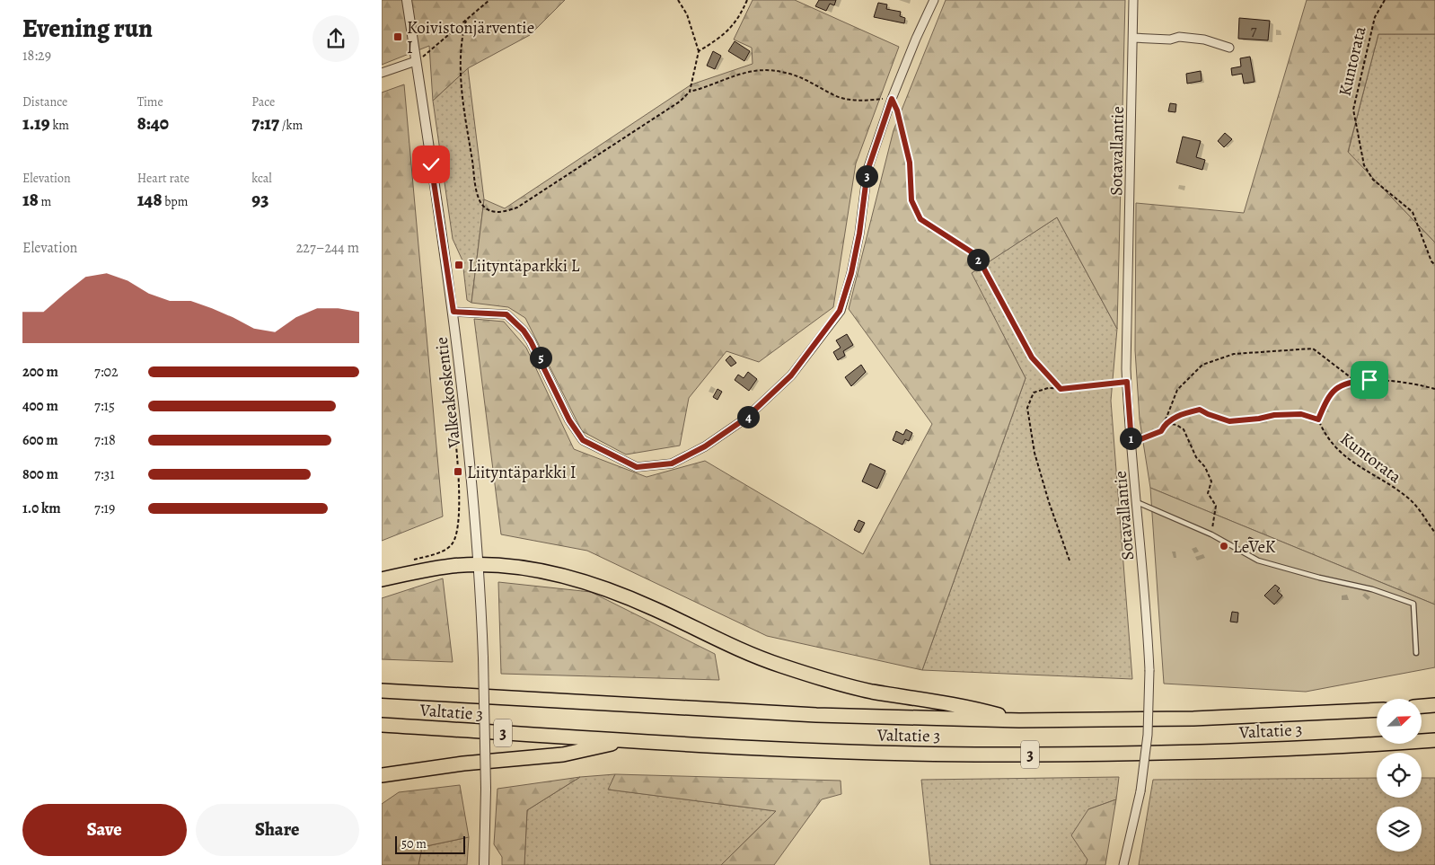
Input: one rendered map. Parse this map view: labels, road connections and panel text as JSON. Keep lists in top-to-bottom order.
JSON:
{
  "streets": {
    "highway": ["Valtatie 3", "3"],
    "street": ["Sotavallantie", "Valkeakoskentie"],
    "path": ["Kuntorata"]
  },
  "places": {
    "transit": ["Koivistonjärventie I", "Liityntäparkki L", "Liityntäparkki I"],
    "other": ["LeVeK"]
  },
  "house_numbers": ["7"],
  "scale_bar": "50 m",
  "north": "top right",
  "page": {
    "heading": ["Evening run", "18:29"],
    "stats": [
      ["Distance", "1.19 km"],
      ["Time", "8:40"],
      ["Pace", "7:17 /km"],
      ["Elevation", "18 m"],
      ["Heart rate", "148 bpm"],
      ["kcal", "93"]
    ],
    "pins": [
      "3",
      "2",
      "5",
      "4",
      "1"
    ],
    "chart": ["Elevation", "227–244 m"],
    "list": [
      {
        "name": "200 m",
        "note": "7:02"
      },
      {
        "name": "400 m",
        "note": "7:15"
      },
      {
        "name": "600 m",
        "note": "7:18"
      },
      {
        "name": "800 m",
        "note": "7:31"
      },
      {
        "name": "1.0 km",
        "note": "7:19"
      }
    ],
    "buttons": ["Save", "Share"],
    "scale": "50 m"
  }
}
